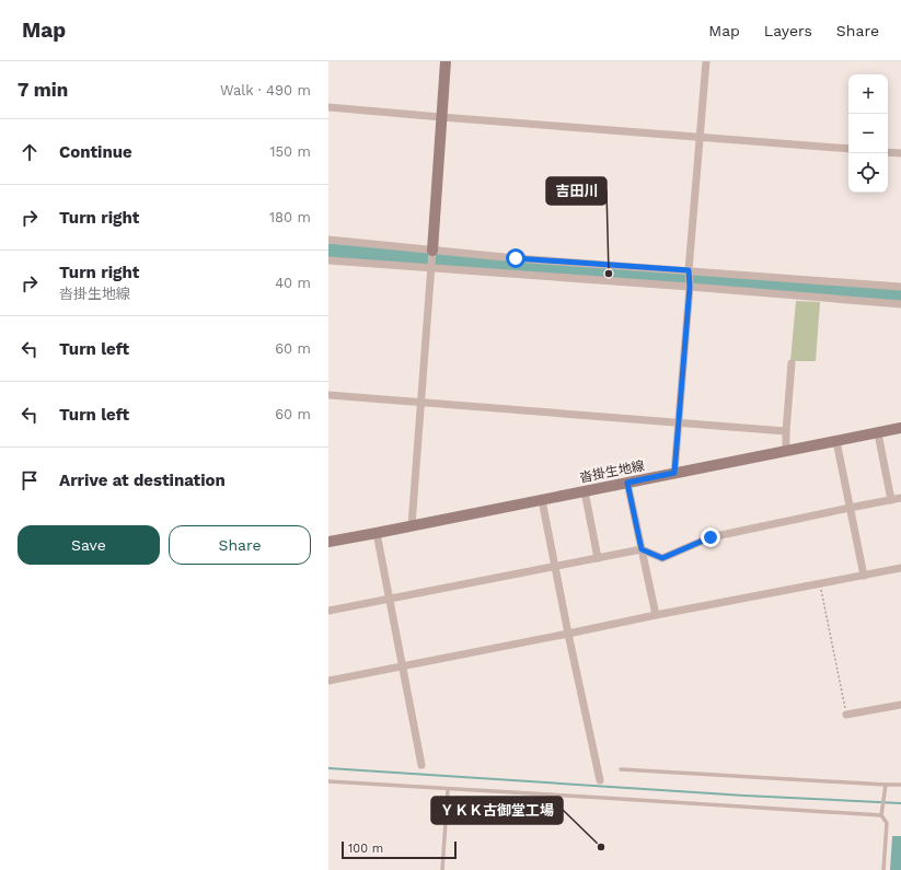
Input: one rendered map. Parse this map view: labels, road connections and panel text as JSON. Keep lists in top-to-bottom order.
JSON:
{
  "streets": {
    "main road": ["沓掛生地線"]
  },
  "places": ["吉田川", "ＹＫＫ古御堂工場"],
  "scale_bar": "100 m",
  "page": {
    "header": "Map",
    "nav": ["Map", "Layers", "Share"],
    "heading": ["7 min", "Walk · 490 m"],
    "map_buttons": ["+", "−"],
    "list": [
      ["Continue", "150 m"],
      ["Turn right", "180 m"],
      ["Turn right", "沓掛生地線", "40 m"],
      ["Turn left", "60 m"],
      ["Turn left", "60 m"],
      "Arrive at destination"
    ],
    "buttons": ["Save", "Share"],
    "scale": "100 m"
  }
}
